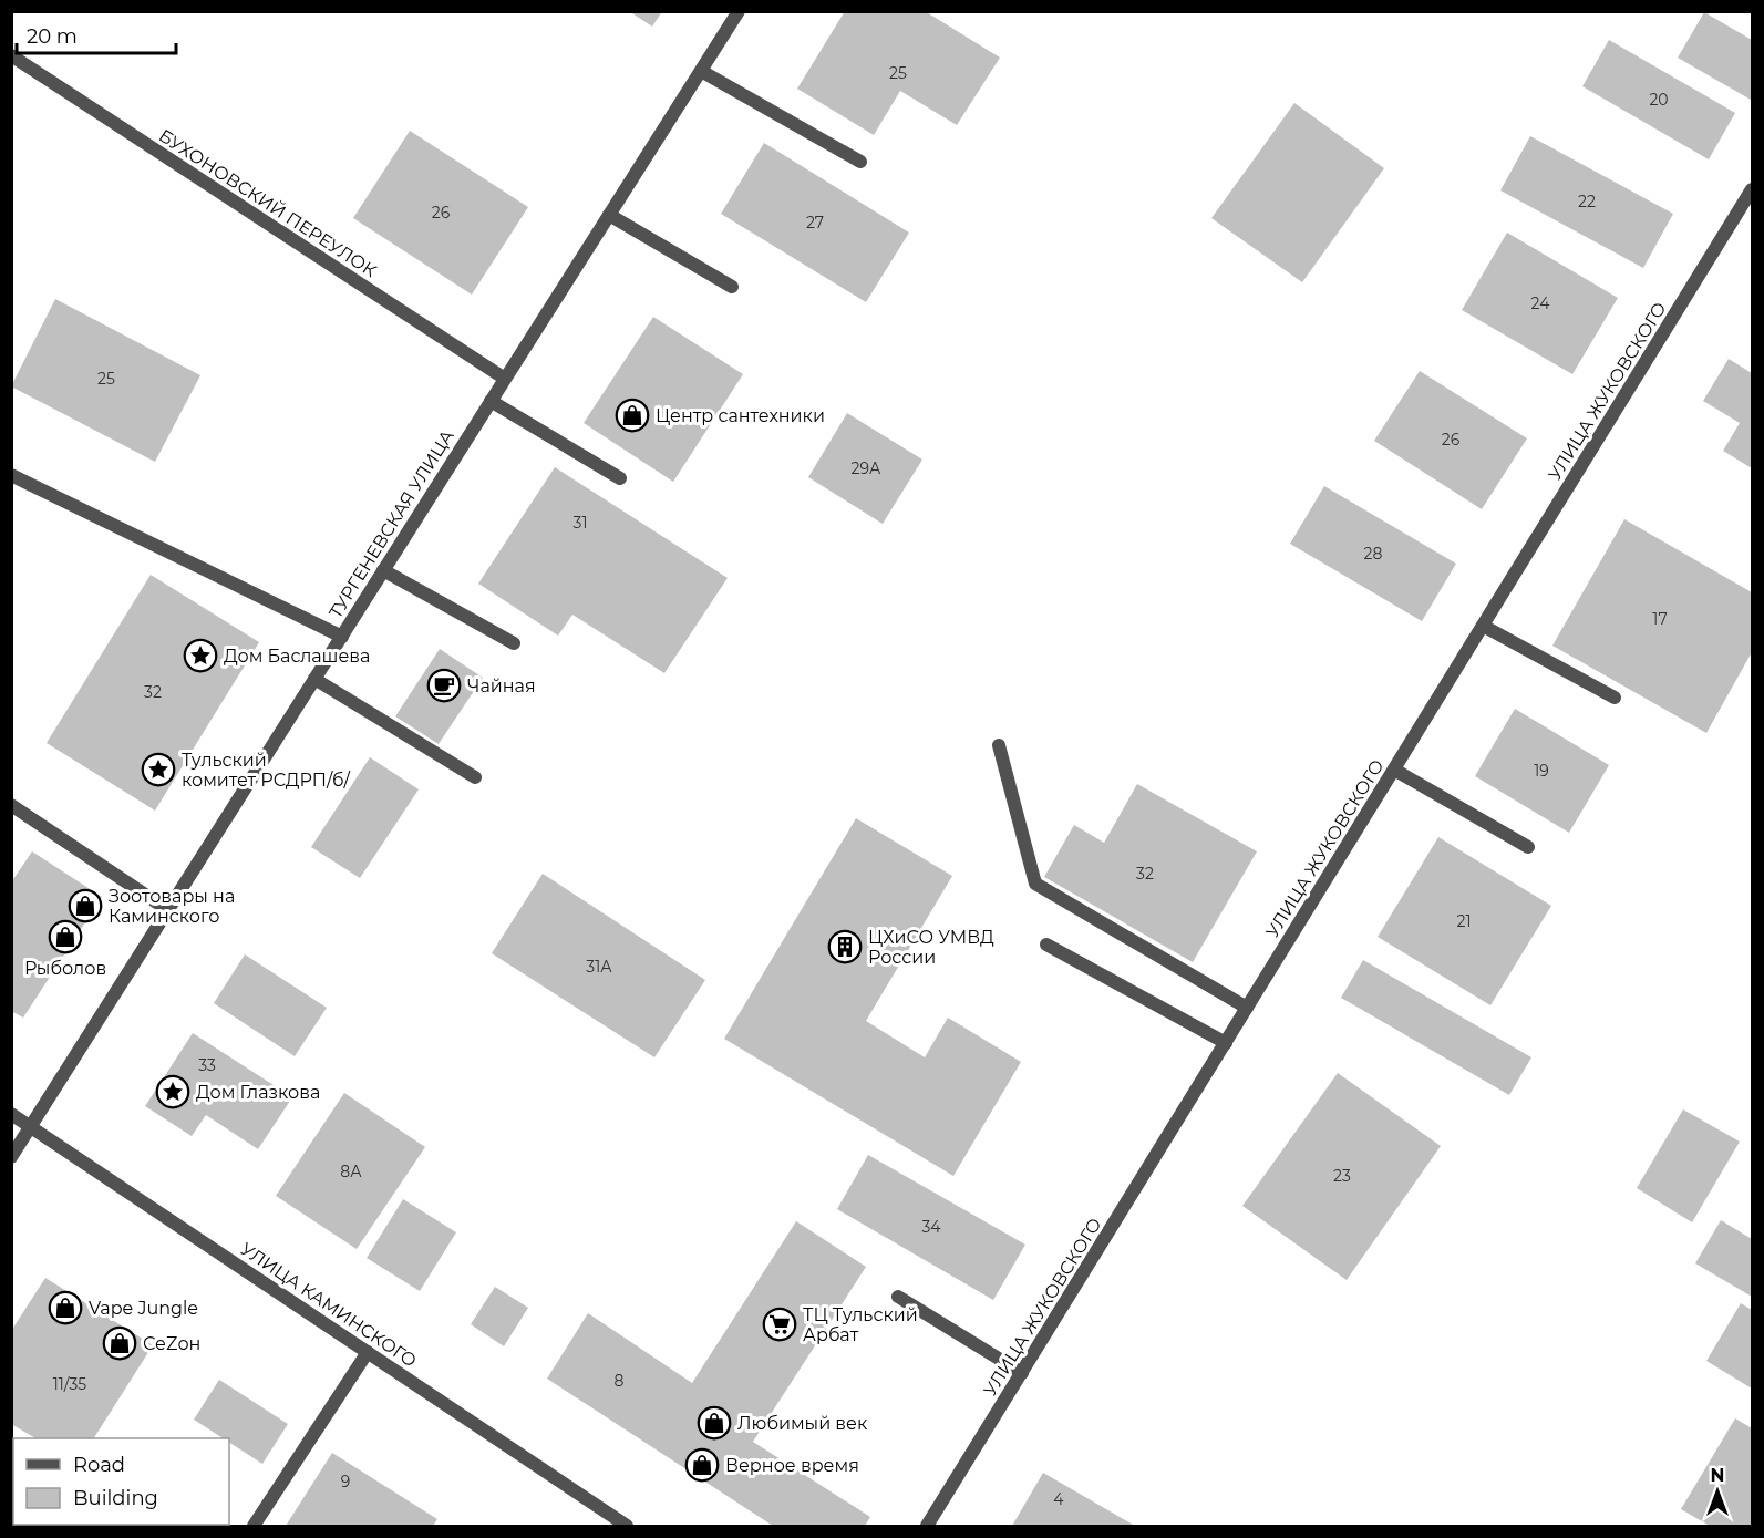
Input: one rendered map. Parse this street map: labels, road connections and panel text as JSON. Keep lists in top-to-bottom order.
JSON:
{
  "streets": {
    "street": [
      "БУХОНОВСКИЙ ПЕРЕУЛОК",
      "УЛИЦА ЖУКОВСКОГО",
      "ТУРГЕНЕВСКАЯ УЛИЦА",
      "УЛИЦА КАМИНСКОГО"
    ]
  },
  "crossings": [
    ["БУХОНОВСКИЙ ПЕРЕУЛОК", "ТУРГЕНЕВСКАЯ УЛИЦА"],
    ["ТУРГЕНЕВСКАЯ УЛИЦА", "УЛИЦА КАМИНСКОГО"]
  ],
  "places": {
    "shop": [
      "Центр сантехники",
      "Зоотовары на Каминского",
      "Рыболов",
      "Vape Jungle",
      "СеZон",
      "Любимый век",
      "Верное время"
    ],
    "place": ["Дом Баслашева", "Тульский комитет РСДРП/б/", "Дом Глазкова"],
    "cafe": ["Чайная"],
    "building": ["ЦХиСО УМВД России"],
    "supermarket": ["ТЦ Тульский Арбат"]
  },
  "house_numbers": [
    "25",
    "20",
    "22",
    "26",
    "27",
    "24",
    "25",
    "26",
    "29А",
    "31",
    "28",
    "17",
    "32",
    "19",
    "32",
    "21",
    "31А",
    "33",
    "8А",
    "23",
    "34",
    "8",
    "11/35",
    "9",
    "4"
  ],
  "legend": ["Road", "Building"],
  "scale_bar": "20 m",
  "north": "top"
}
